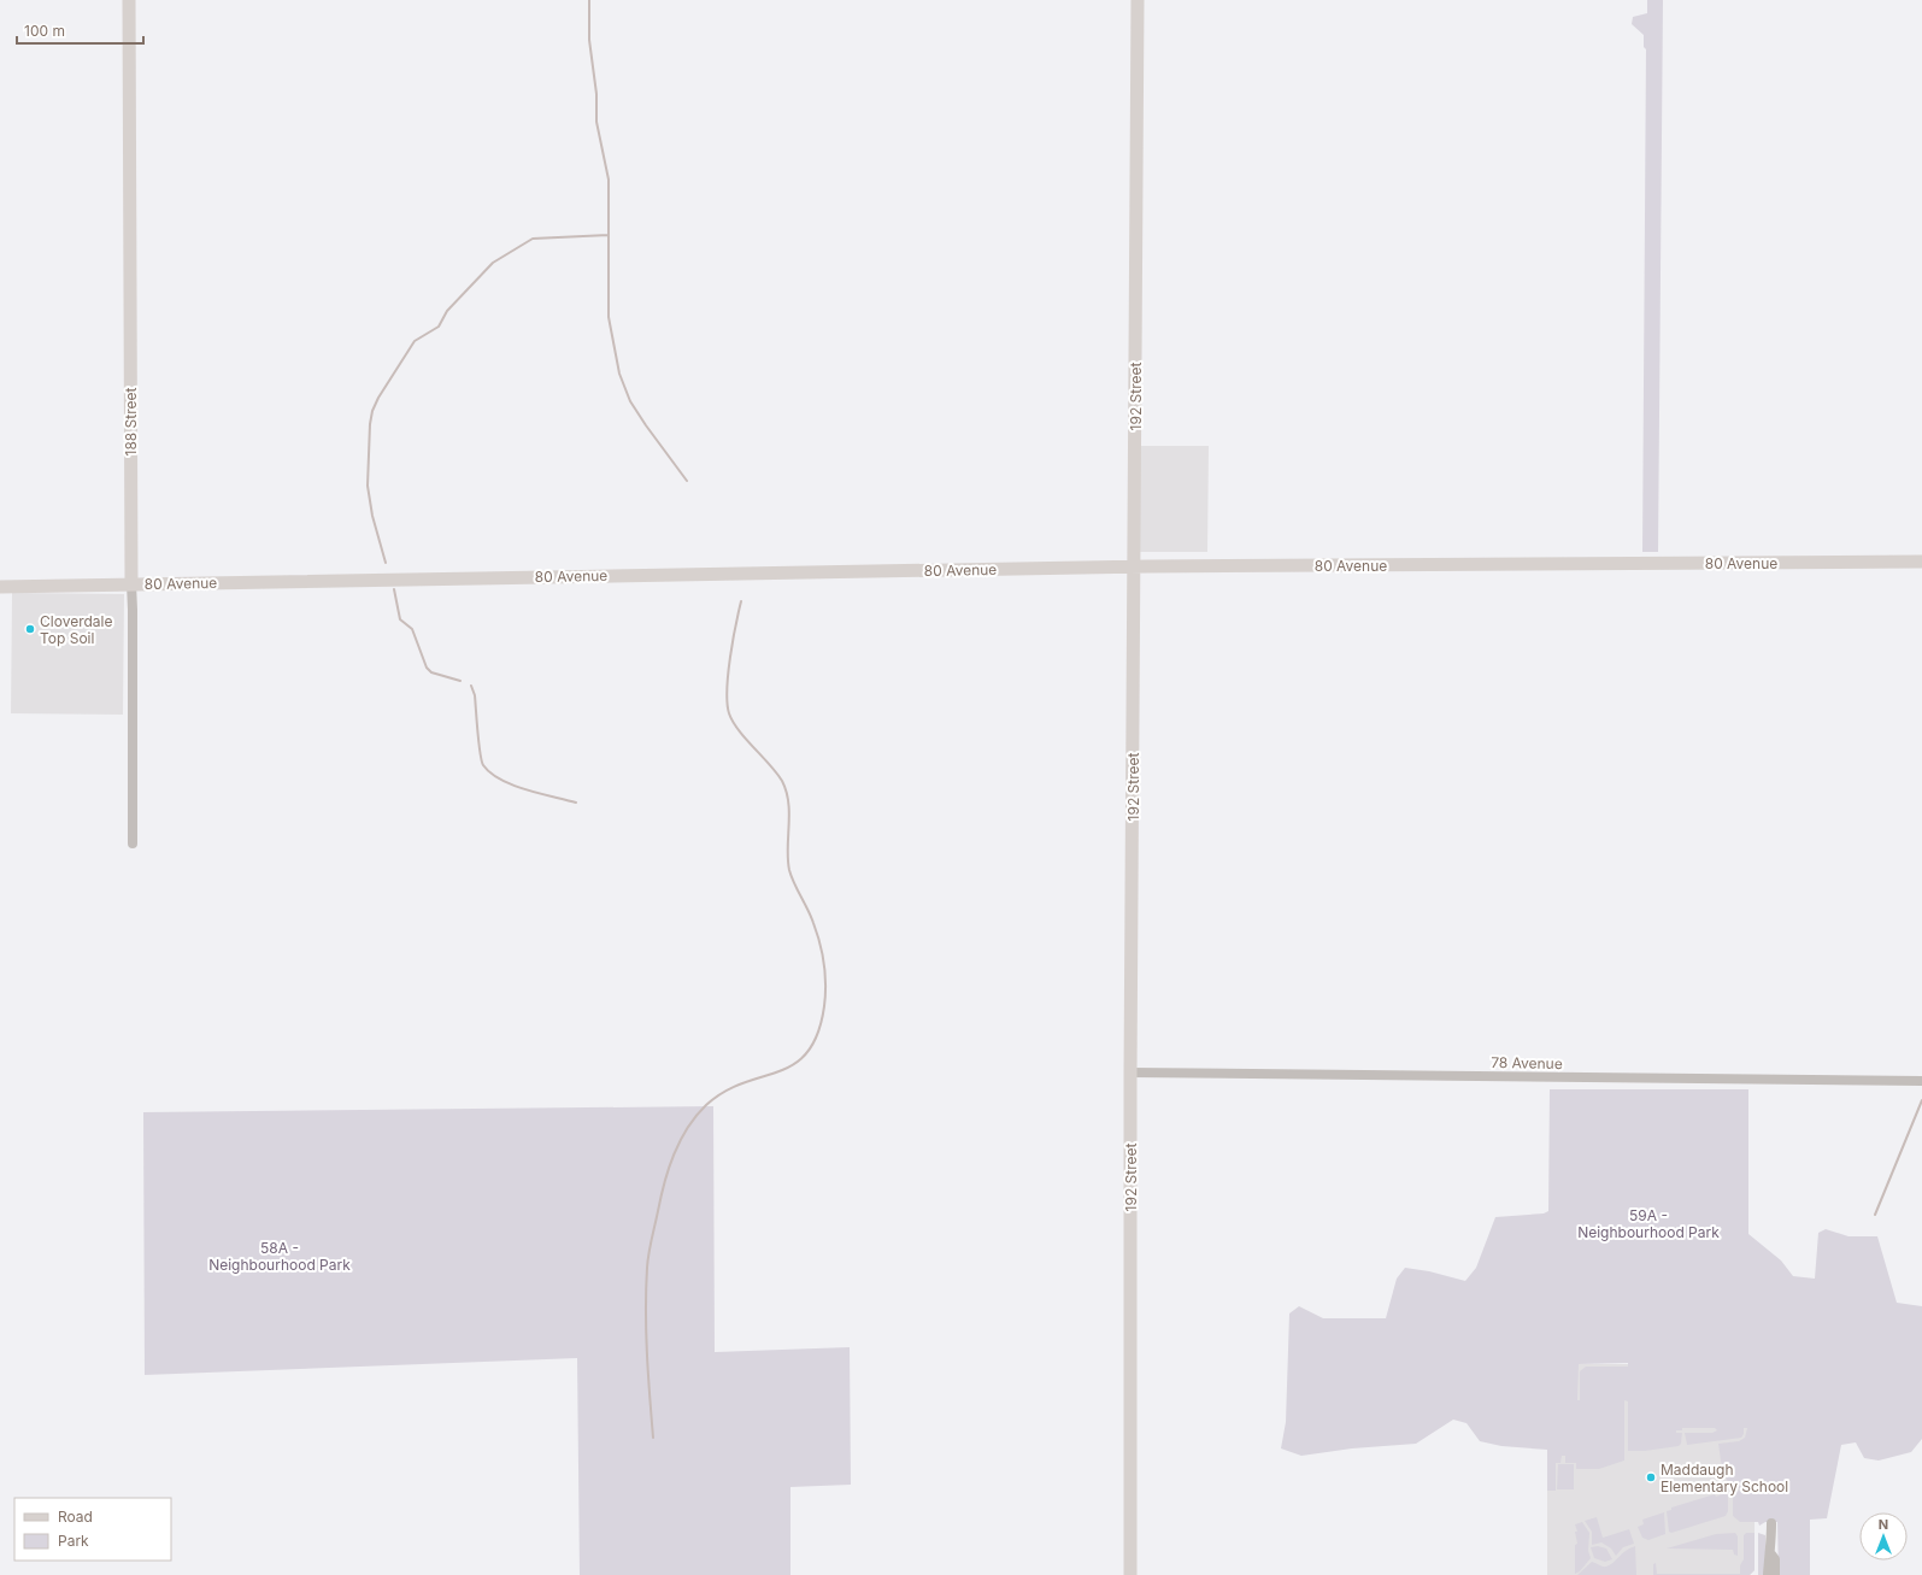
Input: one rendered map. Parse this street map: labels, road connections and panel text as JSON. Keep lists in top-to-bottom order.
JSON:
{
  "streets": {
    "main road": ["192 Street", "188 Street", "80 Avenue"],
    "street": ["78 Avenue"]
  },
  "crossings": [
    ["192 Street", "80 Avenue"],
    ["192 Street", "78 Avenue"],
    ["188 Street", "80 Avenue"]
  ],
  "parks": ["59A - Neighbourhood Park", "58A - Neighbourhood Park"],
  "places": ["Cloverdale Top Soil", "Maddaugh Elementary School"],
  "legend": ["Road", "Park"],
  "scale_bar": "100 m",
  "north": "top"
}
